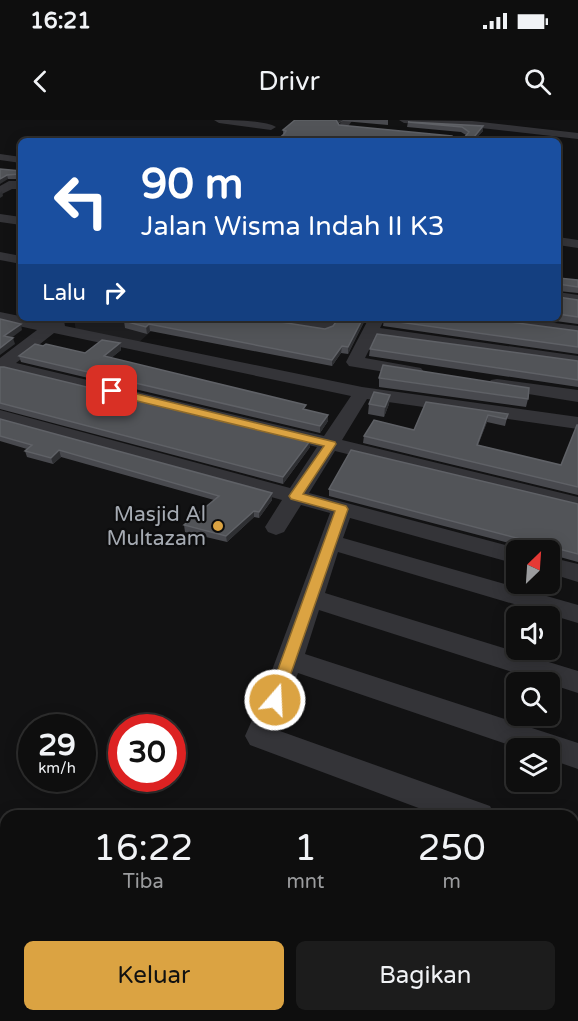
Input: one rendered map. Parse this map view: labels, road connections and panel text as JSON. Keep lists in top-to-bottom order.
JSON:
{
  "places": ["Masjid Al Multazam"],
  "north": "top right",
  "page": {
    "status": "16:21",
    "header": "Drivr",
    "turn": ["90 m", "Jalan Wisma Indah II K3"],
    "then": "Lalu",
    "speed": "29 km/h",
    "limit": "30",
    "eta": [
      "16:22",
      "Tiba",
      "1",
      "mnt",
      "250",
      "m"
    ],
    "buttons": ["Keluar", "Bagikan"]
  }
}
